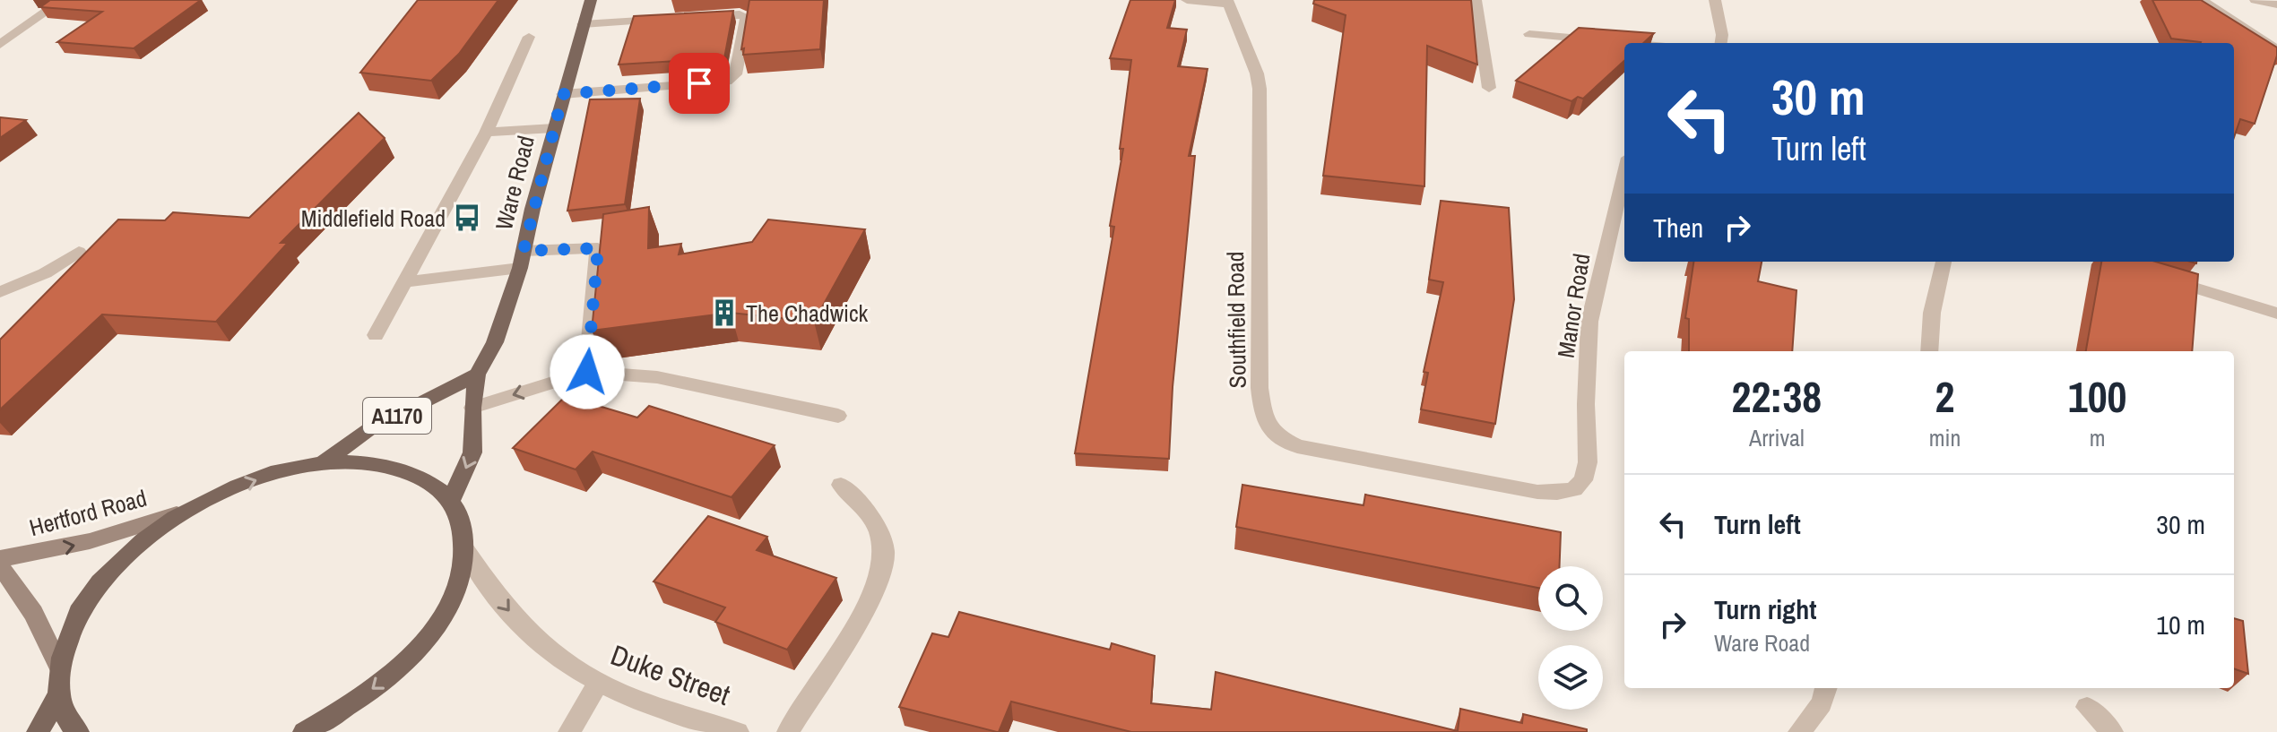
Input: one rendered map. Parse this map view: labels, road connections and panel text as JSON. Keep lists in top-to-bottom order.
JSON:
{
  "streets": {
    "main road": ["Ware Road", "A1170", "Hertford Road"],
    "street": ["Manor Road", "Southfield Road", "Duke Street"]
  },
  "crossings": [
    ["Ware Road", "A1170"],
    ["Manor Road", "Southfield Road"]
  ],
  "one_way": ["Hertford Road", "Duke Street"],
  "places": {
    "bus stop": ["Middlefield Road"],
    "building": ["The Chadwick"]
  },
  "page": {
    "turn": ["30 m", "Turn left"],
    "then": "Then",
    "eta": [
      "22:38",
      "Arrival",
      "2",
      "min",
      "100",
      "m"
    ],
    "list": [
      {
        "name": "Turn left",
        "value": "30 m"
      },
      {
        "name": "Turn right",
        "note": "Ware Road",
        "value": "10 m"
      }
    ]
  }
}
